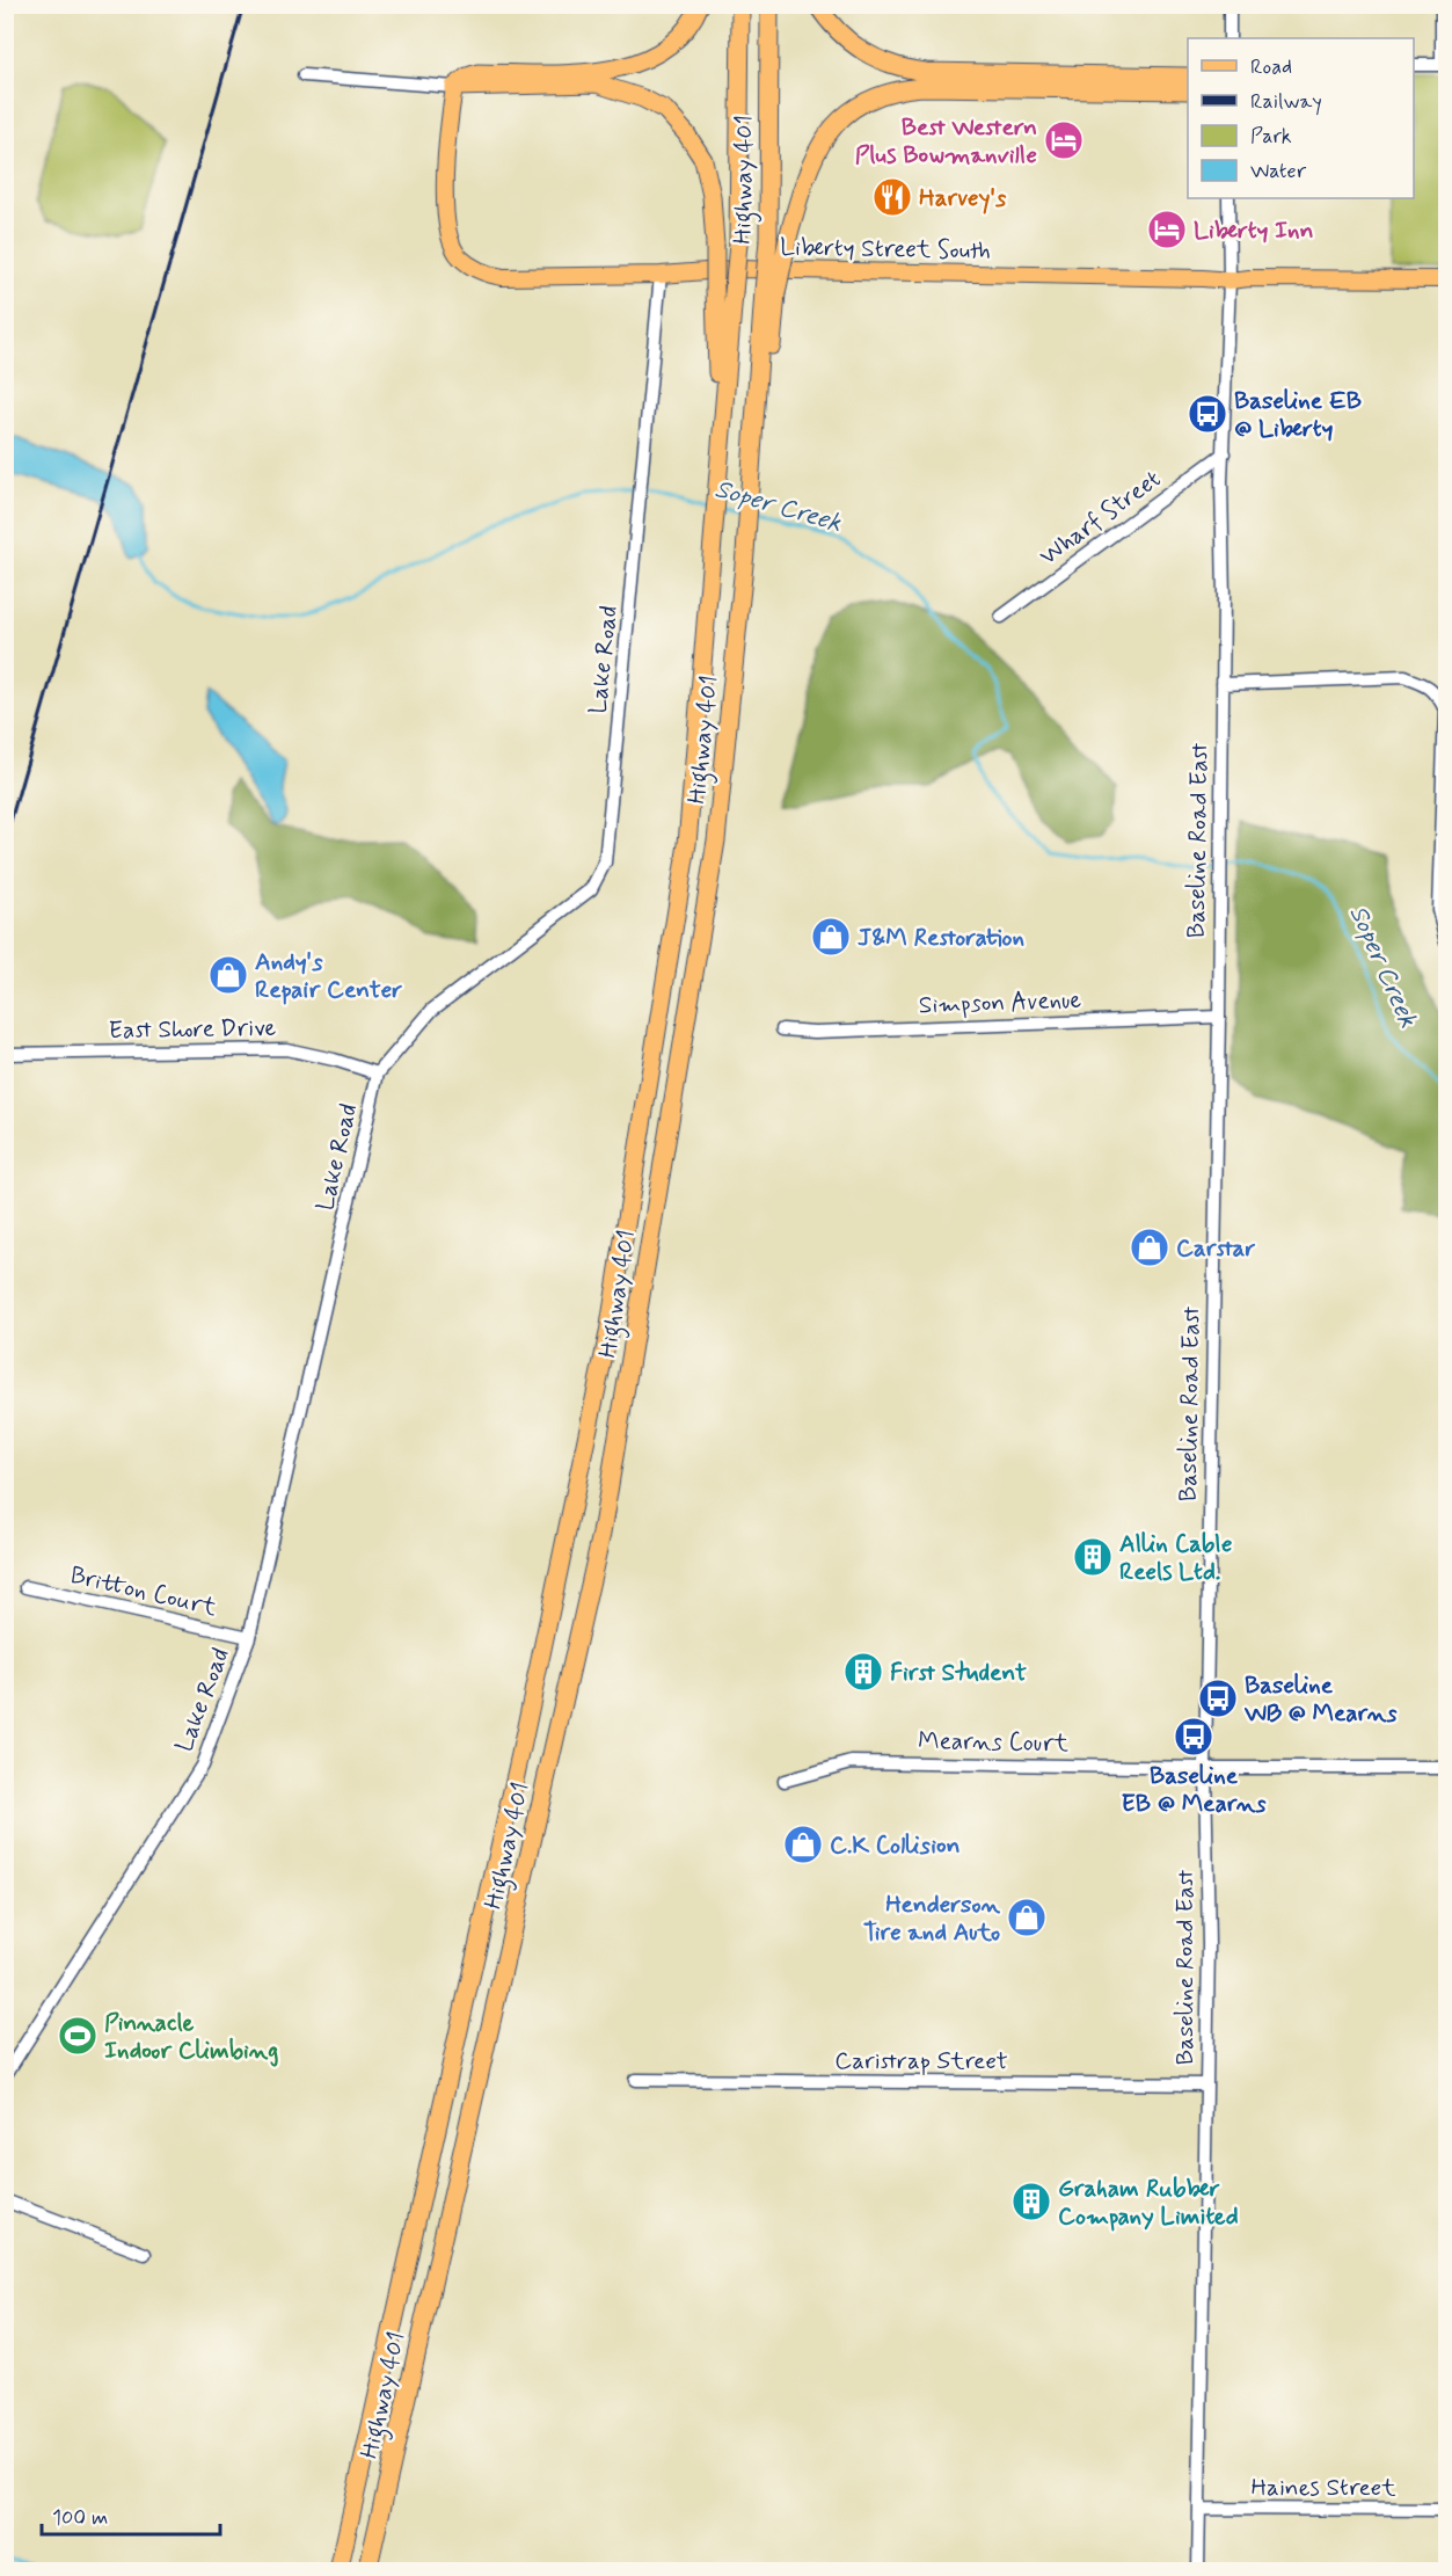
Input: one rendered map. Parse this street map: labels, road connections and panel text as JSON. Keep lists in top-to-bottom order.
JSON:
{
  "streets": {
    "highway": ["Highway 401"],
    "main road": ["Liberty Street South"],
    "street": [
      "Wharf Street",
      "Lake Road",
      "Baseline Road East",
      "Simpson Avenue",
      "East Shore Drive",
      "Britton Court",
      "Mearns Court",
      "Caristrap Street",
      "Haines Street"
    ]
  },
  "crossings": [
    ["Liberty Street South", "Lake Road"],
    ["Liberty Street South", "Baseline Road East"],
    ["Wharf Street", "Baseline Road East"],
    ["Lake Road", "East Shore Drive"],
    ["Lake Road", "Britton Court"],
    ["Baseline Road East", "Simpson Avenue"],
    ["Baseline Road East", "Mearns Court"],
    ["Baseline Road East", "Caristrap Street"],
    ["Baseline Road East", "Haines Street"]
  ],
  "water": ["Soper Creek"],
  "places": {
    "hotel": ["Best Western Plus Bowmanville", "Liberty Inn"],
    "restaurant": ["Harvey's"],
    "bus stop": ["Baseline EB @ Liberty", "Baseline WB @ Mearns", "Baseline EB @ Mearns"],
    "shop": [
      "J&M Restoration",
      "Andy's Repair Center",
      "Carstar",
      "C.K Collision",
      "Henderson Tire and Auto"
    ],
    "building": ["Allin Cable Reels Ltd.", "First Student", "Graham Rubber Company Limited"],
    "sports": ["Pinnacle Indoor Climbing"]
  },
  "legend": [
    "Road",
    "Railway",
    "Park",
    "Water"
  ],
  "scale_bar": "100 m"
}
